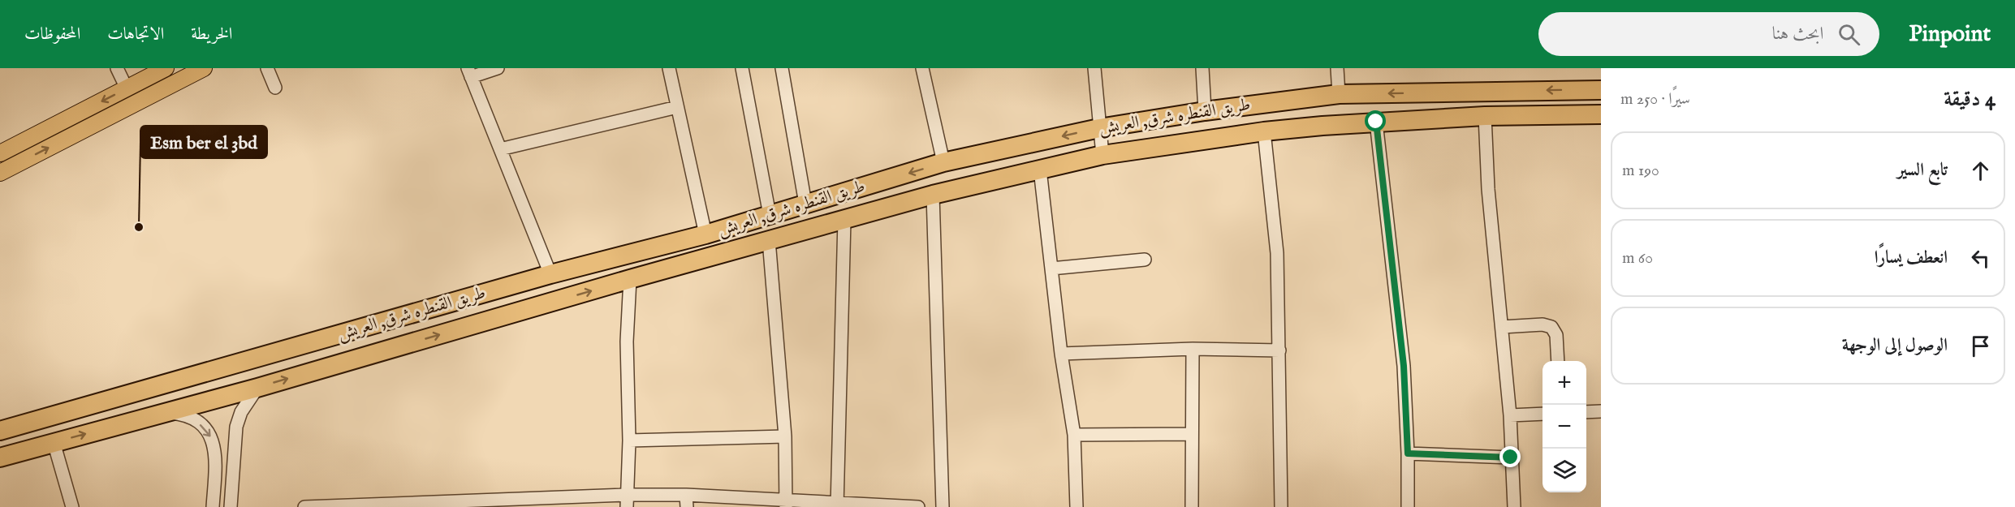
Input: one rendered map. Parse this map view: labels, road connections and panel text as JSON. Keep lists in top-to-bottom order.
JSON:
{
  "streets": {
    "highway": ["طريق القنطره شرق, العريش"]
  },
  "places": ["Esm ber el 3bd"],
  "page": {
    "header": "Pinpoint",
    "search": "ابحث هنا",
    "nav": ["الخريطة", "الاتجاهات", "المحفوظات"],
    "heading": ["4 دقيقة", "سيرًا · 250 m"],
    "list": [
      ["تابع السير", "190 m"],
      ["انعطف يسارًا", "60 m"],
      "الوصول إلى الوجهة"
    ],
    "map_buttons": ["+", "−"]
  }
}
